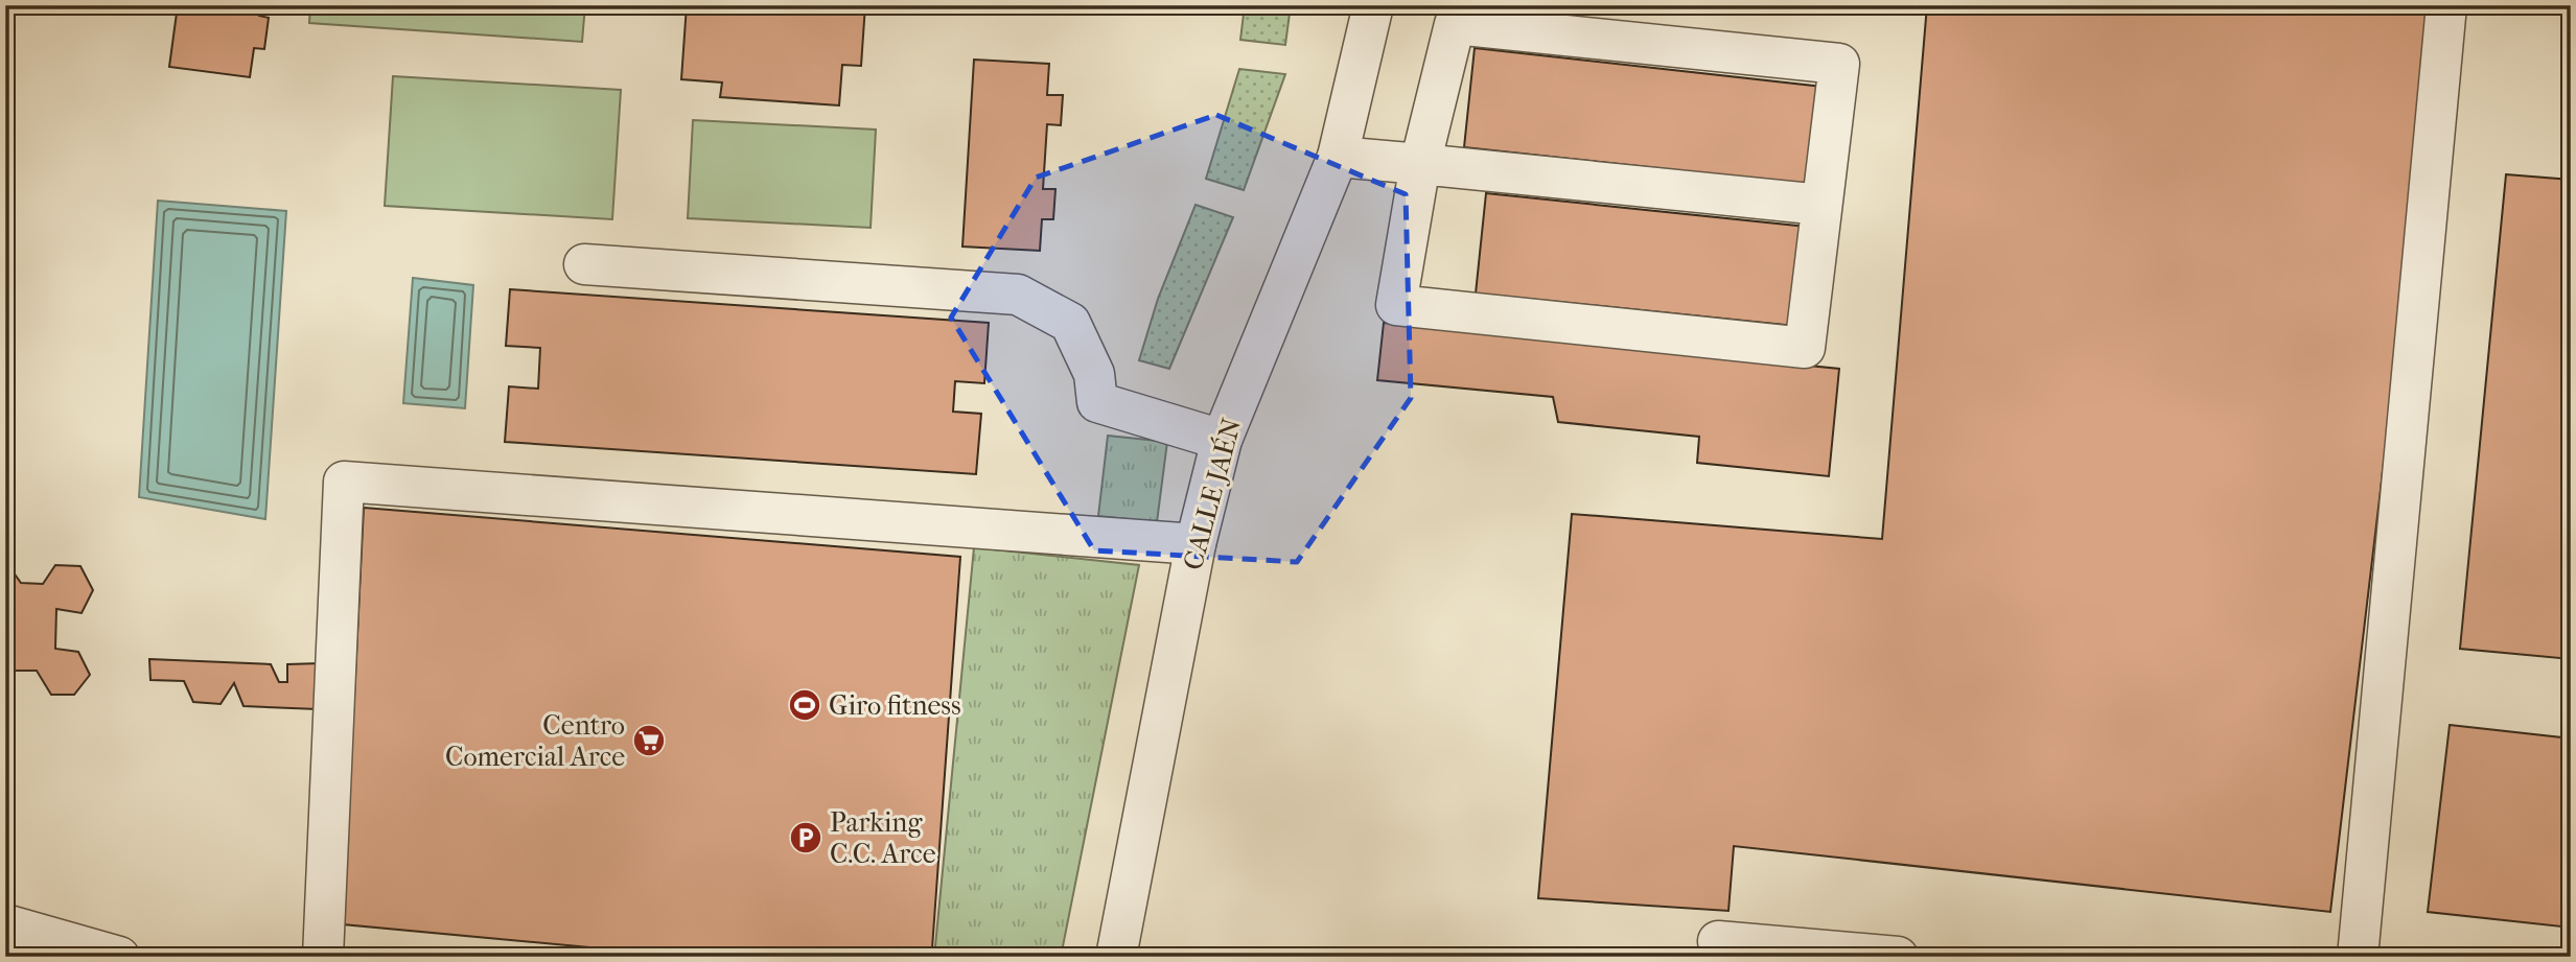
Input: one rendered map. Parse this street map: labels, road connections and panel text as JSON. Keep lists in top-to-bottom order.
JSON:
{
  "streets": {
    "street": ["CALLE JAÉN"]
  },
  "places": {
    "sports": ["Giro fitness"],
    "supermarket": ["Centro Comercial Arce"],
    "parking": ["Parking C.C. Arce"]
  }
}
